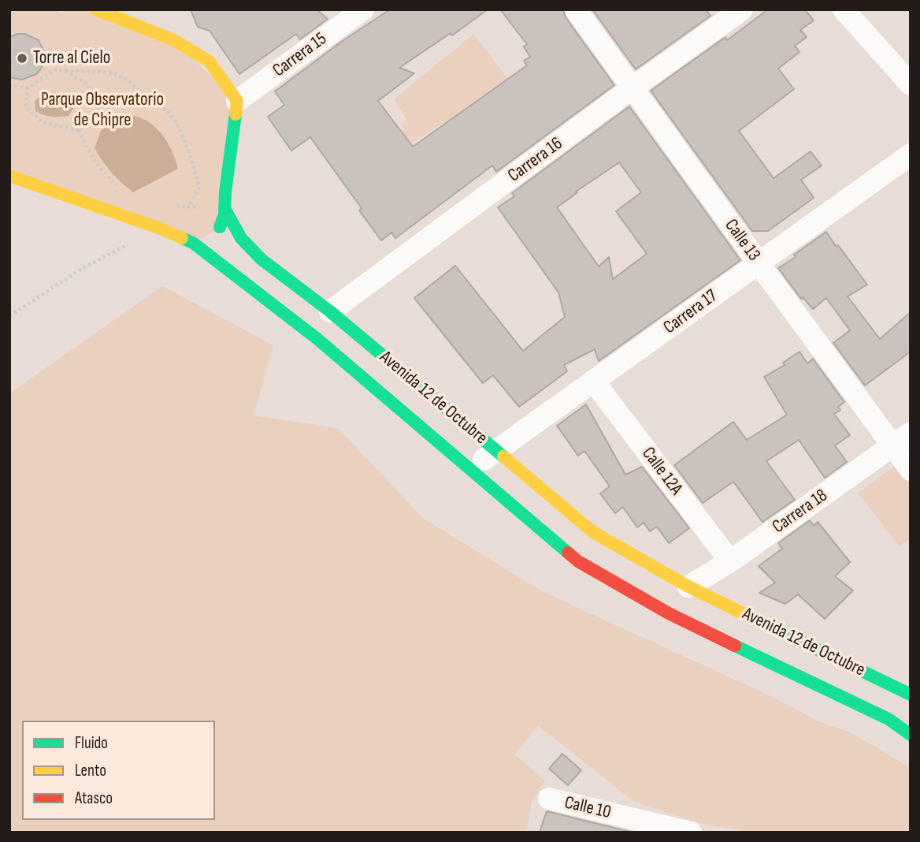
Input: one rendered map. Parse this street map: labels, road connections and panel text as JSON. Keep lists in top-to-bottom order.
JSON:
{
  "streets": {
    "main road": ["Avenida 12 de Octubre"],
    "street": [
      "Carrera 15",
      "Carrera 16",
      "Calle 13",
      "Carrera 17",
      "Calle 12A",
      "Carrera 18",
      "Calle 10"
    ]
  },
  "crossings": [
    ["Carrera 16", "Calle 13"],
    ["Carrera 16", "Avenida 12 de Octubre"],
    ["Calle 13", "Carrera 17"],
    ["Calle 13", "Carrera 18"],
    ["Carrera 17", "Avenida 12 de Octubre"],
    ["Carrera 17", "Calle 12A"],
    ["Avenida 12 de Octubre", "Carrera 18"],
    ["Calle 12A", "Carrera 18"]
  ],
  "parks": ["Parque Observatorio de Chipre"],
  "places": ["Torre al Cielo"],
  "legend": ["Fluido", "Lento", "Atasco"]
}
